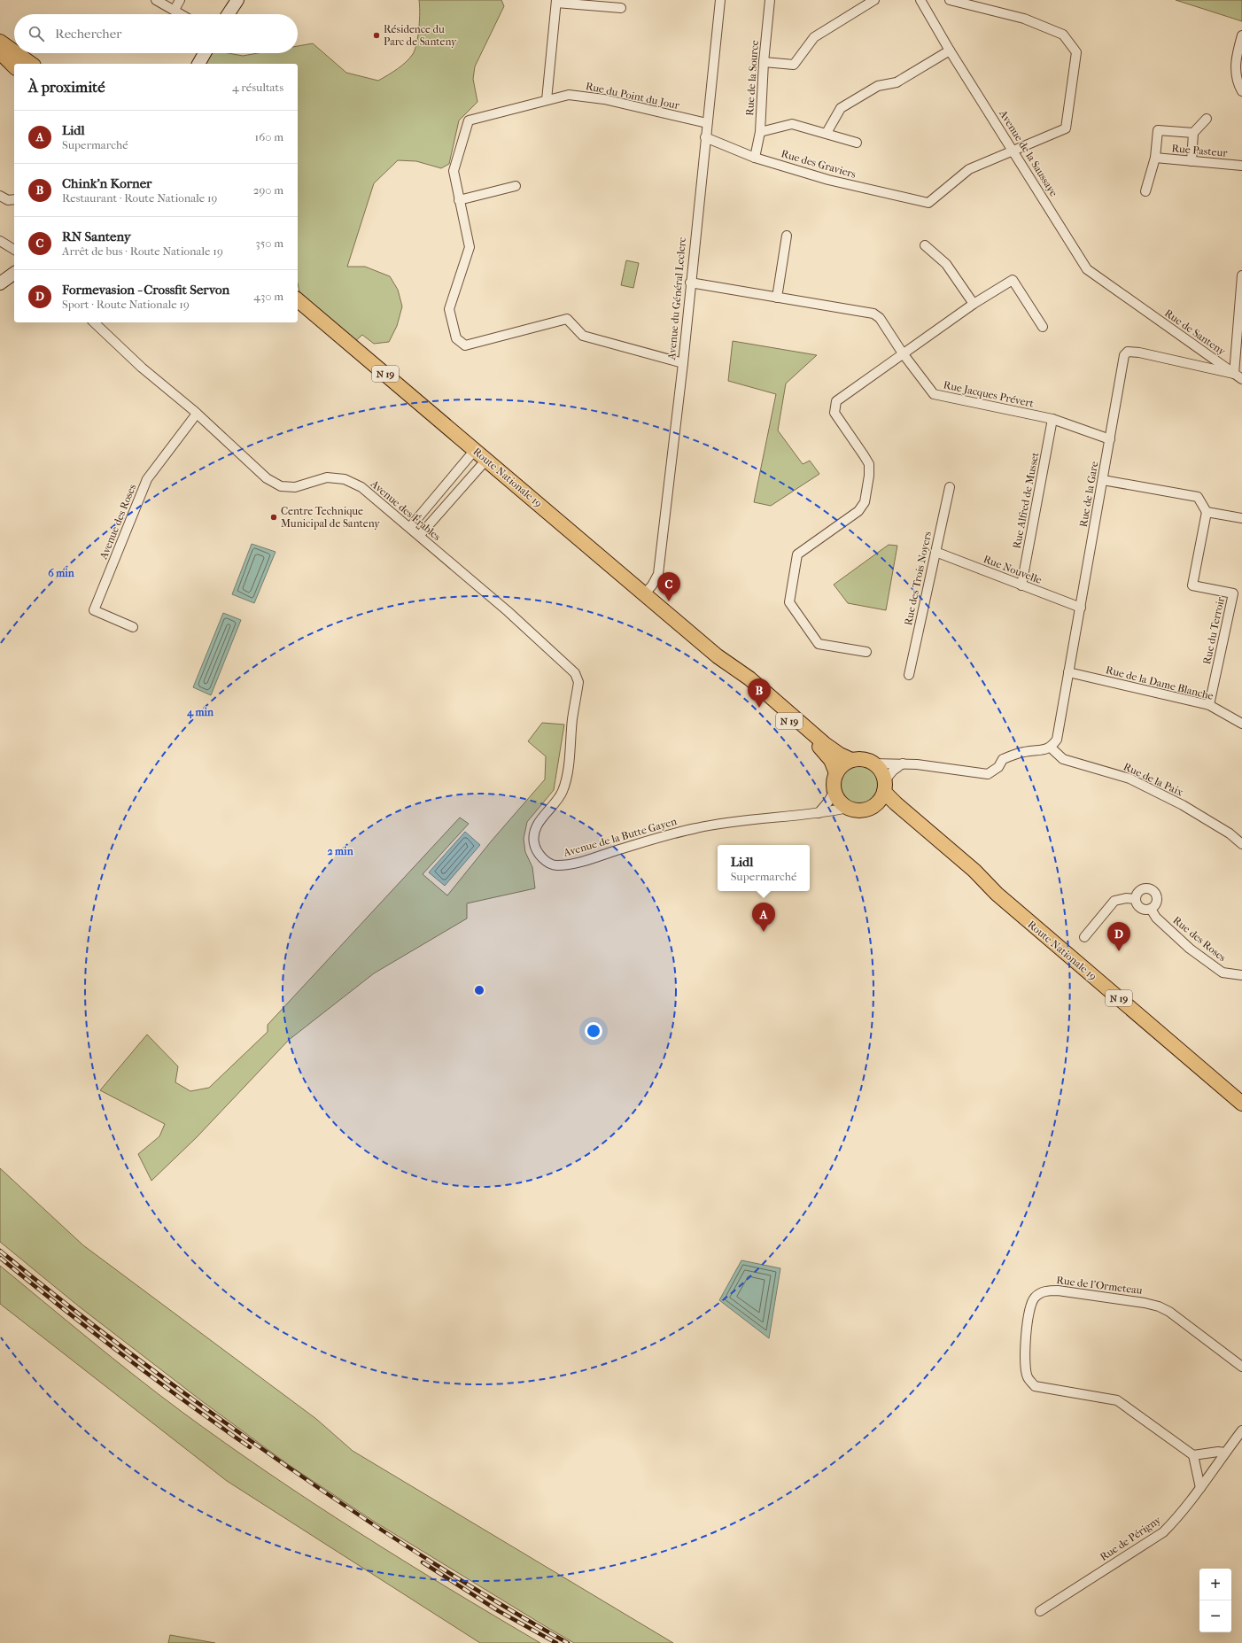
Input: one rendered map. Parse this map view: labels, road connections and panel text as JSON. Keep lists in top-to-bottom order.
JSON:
{
  "streets": {
    "main road": ["N 19", "Route Nationale 19"],
    "street": [
      "Rue de la Source",
      "Rue du Point du Jour",
      "Rue Pasteur",
      "Avenue de la Saussaye",
      "Rue des Graviers",
      "Avenue du Général Leclerc",
      "Rue de Santeny",
      "Rue Jacques Prévert",
      "Rue de la Gare",
      "Rue Alfred de Musset",
      "Avenue des Érables",
      "Avenue des Roses",
      "Rue Nouvelle",
      "Rue des Trois Noyers",
      "Rue du Terroir",
      "Rue de la Dame Blanche",
      "Rue de la Paix",
      "Avenue de la Butte Gayen",
      "Rue des Roses",
      "Rue de l'Ormeteau",
      "Rue de Périgny"
    ]
  },
  "crossings": [
    ["Rue de la Source", "Rue des Graviers"],
    ["Rue du Point du Jour", "Avenue du Général Leclerc"],
    ["Avenue de la Saussaye", "Rue des Graviers"],
    ["Avenue de la Saussaye", "Rue de Santeny"],
    ["Rue des Graviers", "Avenue du Général Leclerc"],
    ["Avenue du Général Leclerc", "Rue Jacques Prévert"],
    ["Avenue du Général Leclerc", "Route Nationale 19"],
    ["Rue de Santeny", "Rue de la Gare"],
    ["Rue Jacques Prévert", "Rue de la Gare"],
    ["Rue Jacques Prévert", "Rue Alfred de Musset"],
    ["Route Nationale 19", "Avenue de la Butte Gayen"],
    ["Rue de la Gare", "Rue Nouvelle"],
    ["Rue de la Gare", "Rue de la Dame Blanche"],
    ["Rue de la Gare", "Rue de la Paix"],
    ["Rue Alfred de Musset", "Rue Nouvelle"],
    ["Avenue des Érables", "Avenue des Roses"],
    ["Avenue des Érables", "Avenue de la Butte Gayen"],
    ["Rue Nouvelle", "Rue des Trois Noyers"],
    ["Rue du Terroir", "Rue de la Dame Blanche"]
  ],
  "places": ["Résidence du Parc de Santeny", "Centre Technique Municipal de Santeny"],
  "page": {
    "search": "Rechercher",
    "heading": ["À proximité", "4 résultats"],
    "list": [
      {
        "mark": "A",
        "name": "Lidl",
        "note": "Supermarché",
        "value": "160 m"
      },
      {
        "mark": "B",
        "name": "Chink'n Korner",
        "note": "Restaurant · Route Nationale 19",
        "value": "290 m"
      },
      {
        "mark": "C",
        "name": "RN Santeny",
        "note": "Arrêt de bus · Route Nationale 19",
        "value": "350 m"
      },
      {
        "mark": "D",
        "name": "Formevasion - Crossfit Servon",
        "note": "Sport · Route Nationale 19",
        "value": "430 m"
      }
    ],
    "pins": [
      "C",
      "B",
      "A",
      "D"
    ],
    "popup": ["Lidl", "Supermarché"],
    "map_buttons": ["+", "−"]
  },
  "rings": ["6 min", "4 min", "2 min"]
}
